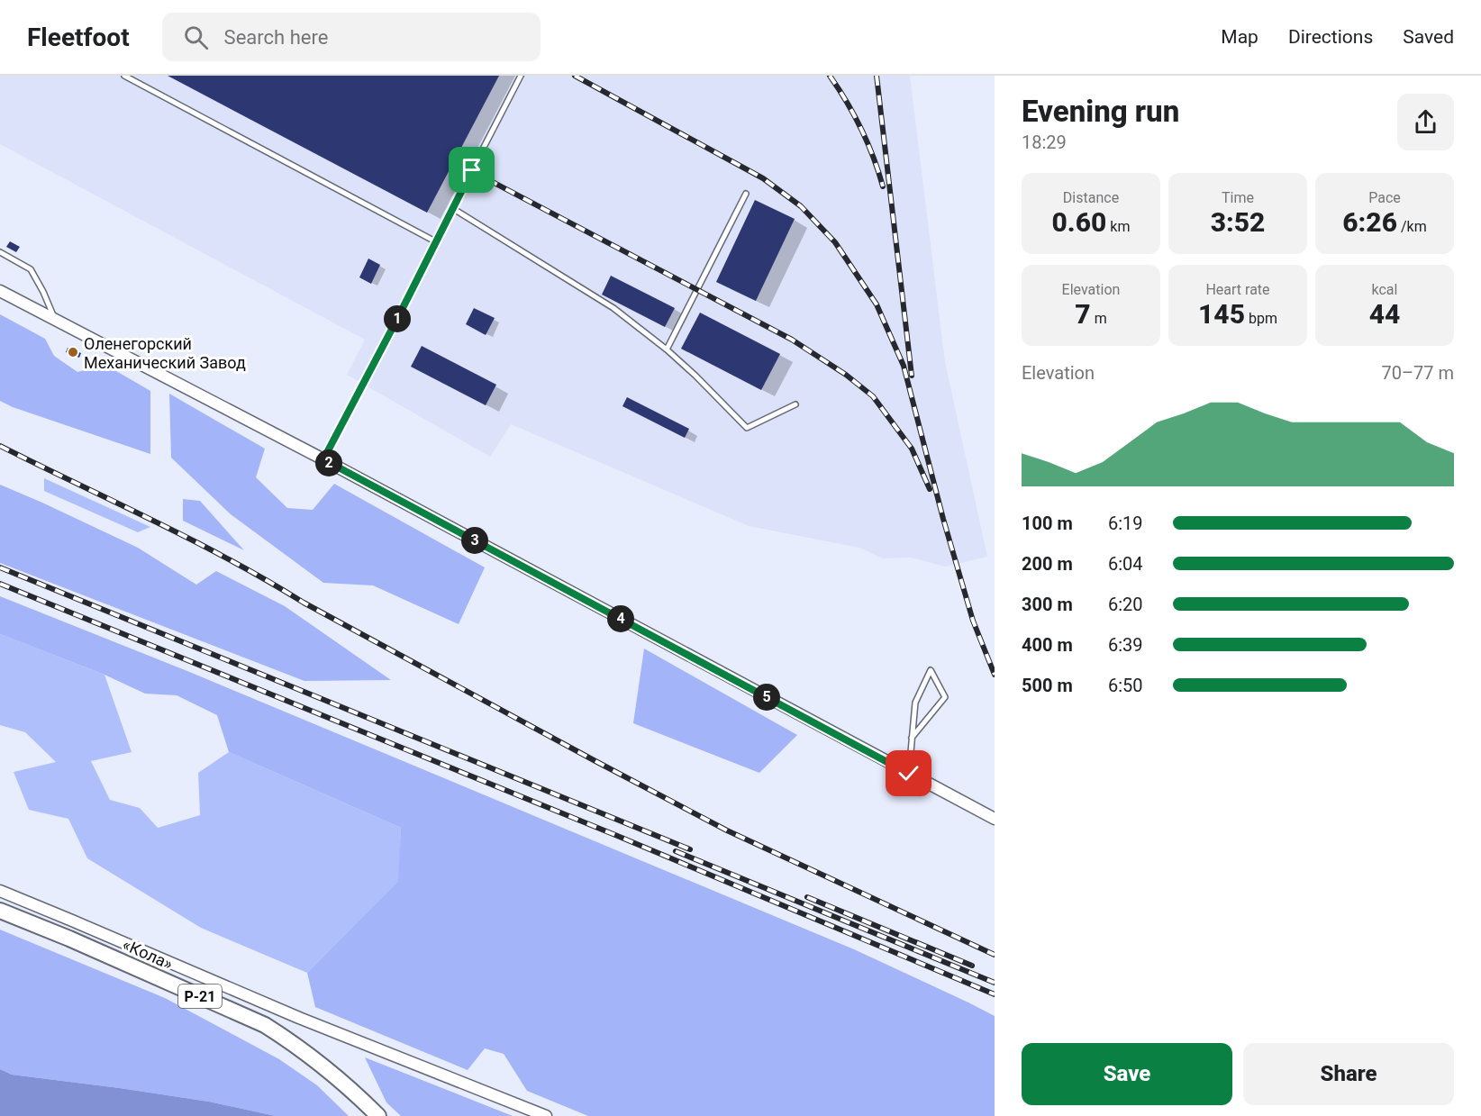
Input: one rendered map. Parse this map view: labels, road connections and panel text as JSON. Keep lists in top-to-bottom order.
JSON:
{
  "streets": {
    "highway": ["«Кола»", "Р-21"]
  },
  "places": ["Оленегорский Механический Завод"],
  "page": {
    "header": "Fleetfoot",
    "search": "Search here",
    "nav": ["Map", "Directions", "Saved"],
    "heading": ["Evening run", "18:29"],
    "stats": [
      ["Distance", "0.60 km"],
      ["Time", "3:52"],
      ["Pace", "6:26 /km"],
      ["Elevation", "7 m"],
      ["Heart rate", "145 bpm"],
      ["kcal", "44"]
    ],
    "pins": [
      "1",
      "2",
      "3",
      "4",
      "5"
    ],
    "chart": ["Elevation", "70–77 m"],
    "list": [
      {
        "name": "100 m",
        "note": "6:19"
      },
      {
        "name": "200 m",
        "note": "6:04"
      },
      {
        "name": "300 m",
        "note": "6:20"
      },
      {
        "name": "400 m",
        "note": "6:39"
      },
      {
        "name": "500 m",
        "note": "6:50"
      }
    ],
    "buttons": ["Save", "Share"]
  }
}
